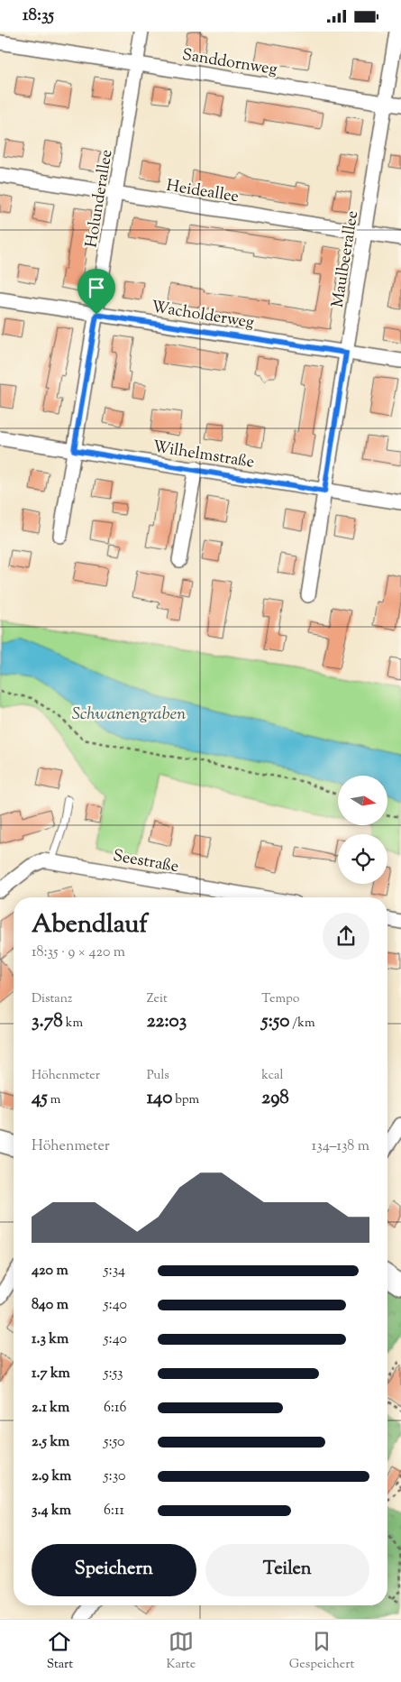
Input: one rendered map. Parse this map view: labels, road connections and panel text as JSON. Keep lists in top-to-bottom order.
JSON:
{
  "streets": {
    "street": [
      "Sanddornweg",
      "Heideallee",
      "Holunderallee",
      "Maulbeerallee",
      "Wacholderweg",
      "Wilhelmstraße",
      "Seestraße"
    ]
  },
  "crossings": [
    ["Sanddornweg", "Holunderallee"],
    ["Sanddornweg", "Maulbeerallee"],
    ["Heideallee", "Holunderallee"],
    ["Heideallee", "Maulbeerallee"],
    ["Holunderallee", "Wacholderweg"],
    ["Holunderallee", "Wilhelmstraße"],
    ["Maulbeerallee", "Wacholderweg"],
    ["Maulbeerallee", "Wilhelmstraße"]
  ],
  "water": ["Schwanengraben"],
  "north": "right",
  "page": {
    "status": "18:35",
    "heading": ["Abendlauf", "18:35 · 9 × 420 m"],
    "stats": [
      ["Distanz", "3.78 km"],
      ["Zeit", "22:03"],
      ["Tempo", "5:50 /km"],
      ["Höhenmeter", "45 m"],
      ["Puls", "140 bpm"],
      ["kcal", "298"]
    ],
    "chart": ["Höhenmeter", "134–138 m"],
    "list": [
      {
        "name": "420 m",
        "note": "5:34"
      },
      {
        "name": "840 m",
        "note": "5:40"
      },
      {
        "name": "1.3 km",
        "note": "5:40"
      },
      {
        "name": "1.7 km",
        "note": "5:53"
      },
      {
        "name": "2.1 km",
        "note": "6:16"
      },
      {
        "name": "2.5 km",
        "note": "5:50"
      },
      {
        "name": "2.9 km",
        "note": "5:30"
      },
      {
        "name": "3.4 km",
        "note": "6:11"
      }
    ],
    "buttons": ["Speichern", "Teilen"],
    "tabs": ["Start", "Karte", "Gespeichert"]
  }
}
